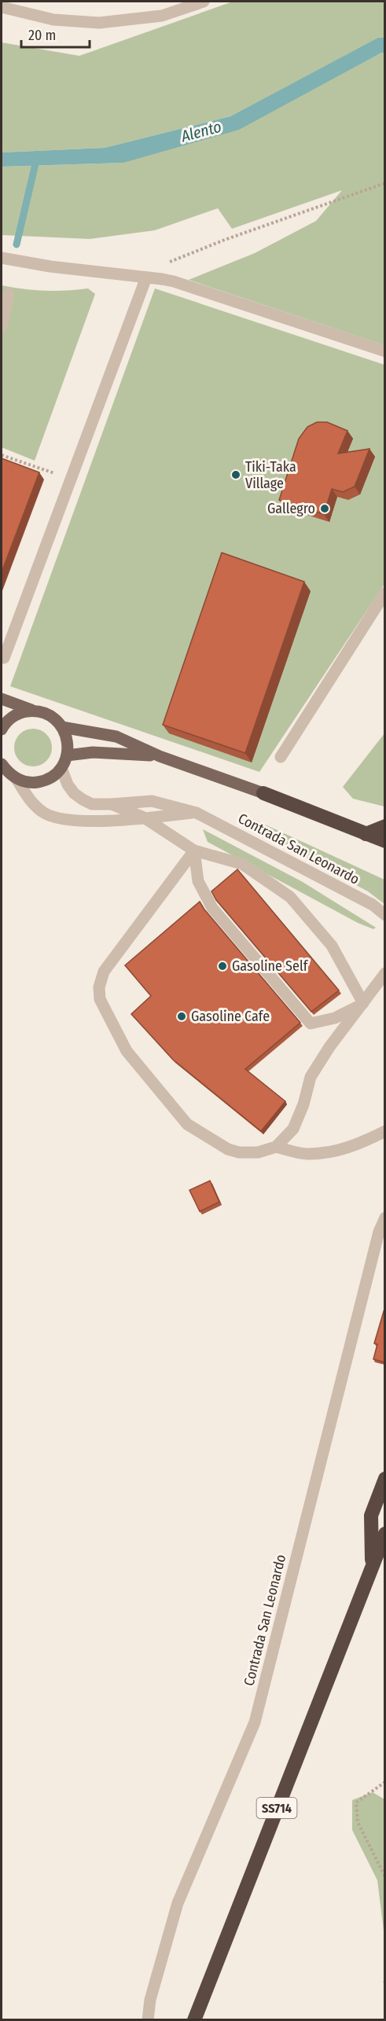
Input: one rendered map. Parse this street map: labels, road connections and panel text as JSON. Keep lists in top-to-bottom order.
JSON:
{
  "streets": {
    "highway": ["SS714"],
    "street": ["Contrada San Leonardo"]
  },
  "water": ["Alento"],
  "places": [
    "Tiki-Taka Village",
    "Gallegro",
    "Gasoline Self",
    "Gasoline Cafe"
  ],
  "scale_bar": "20 m"
}
